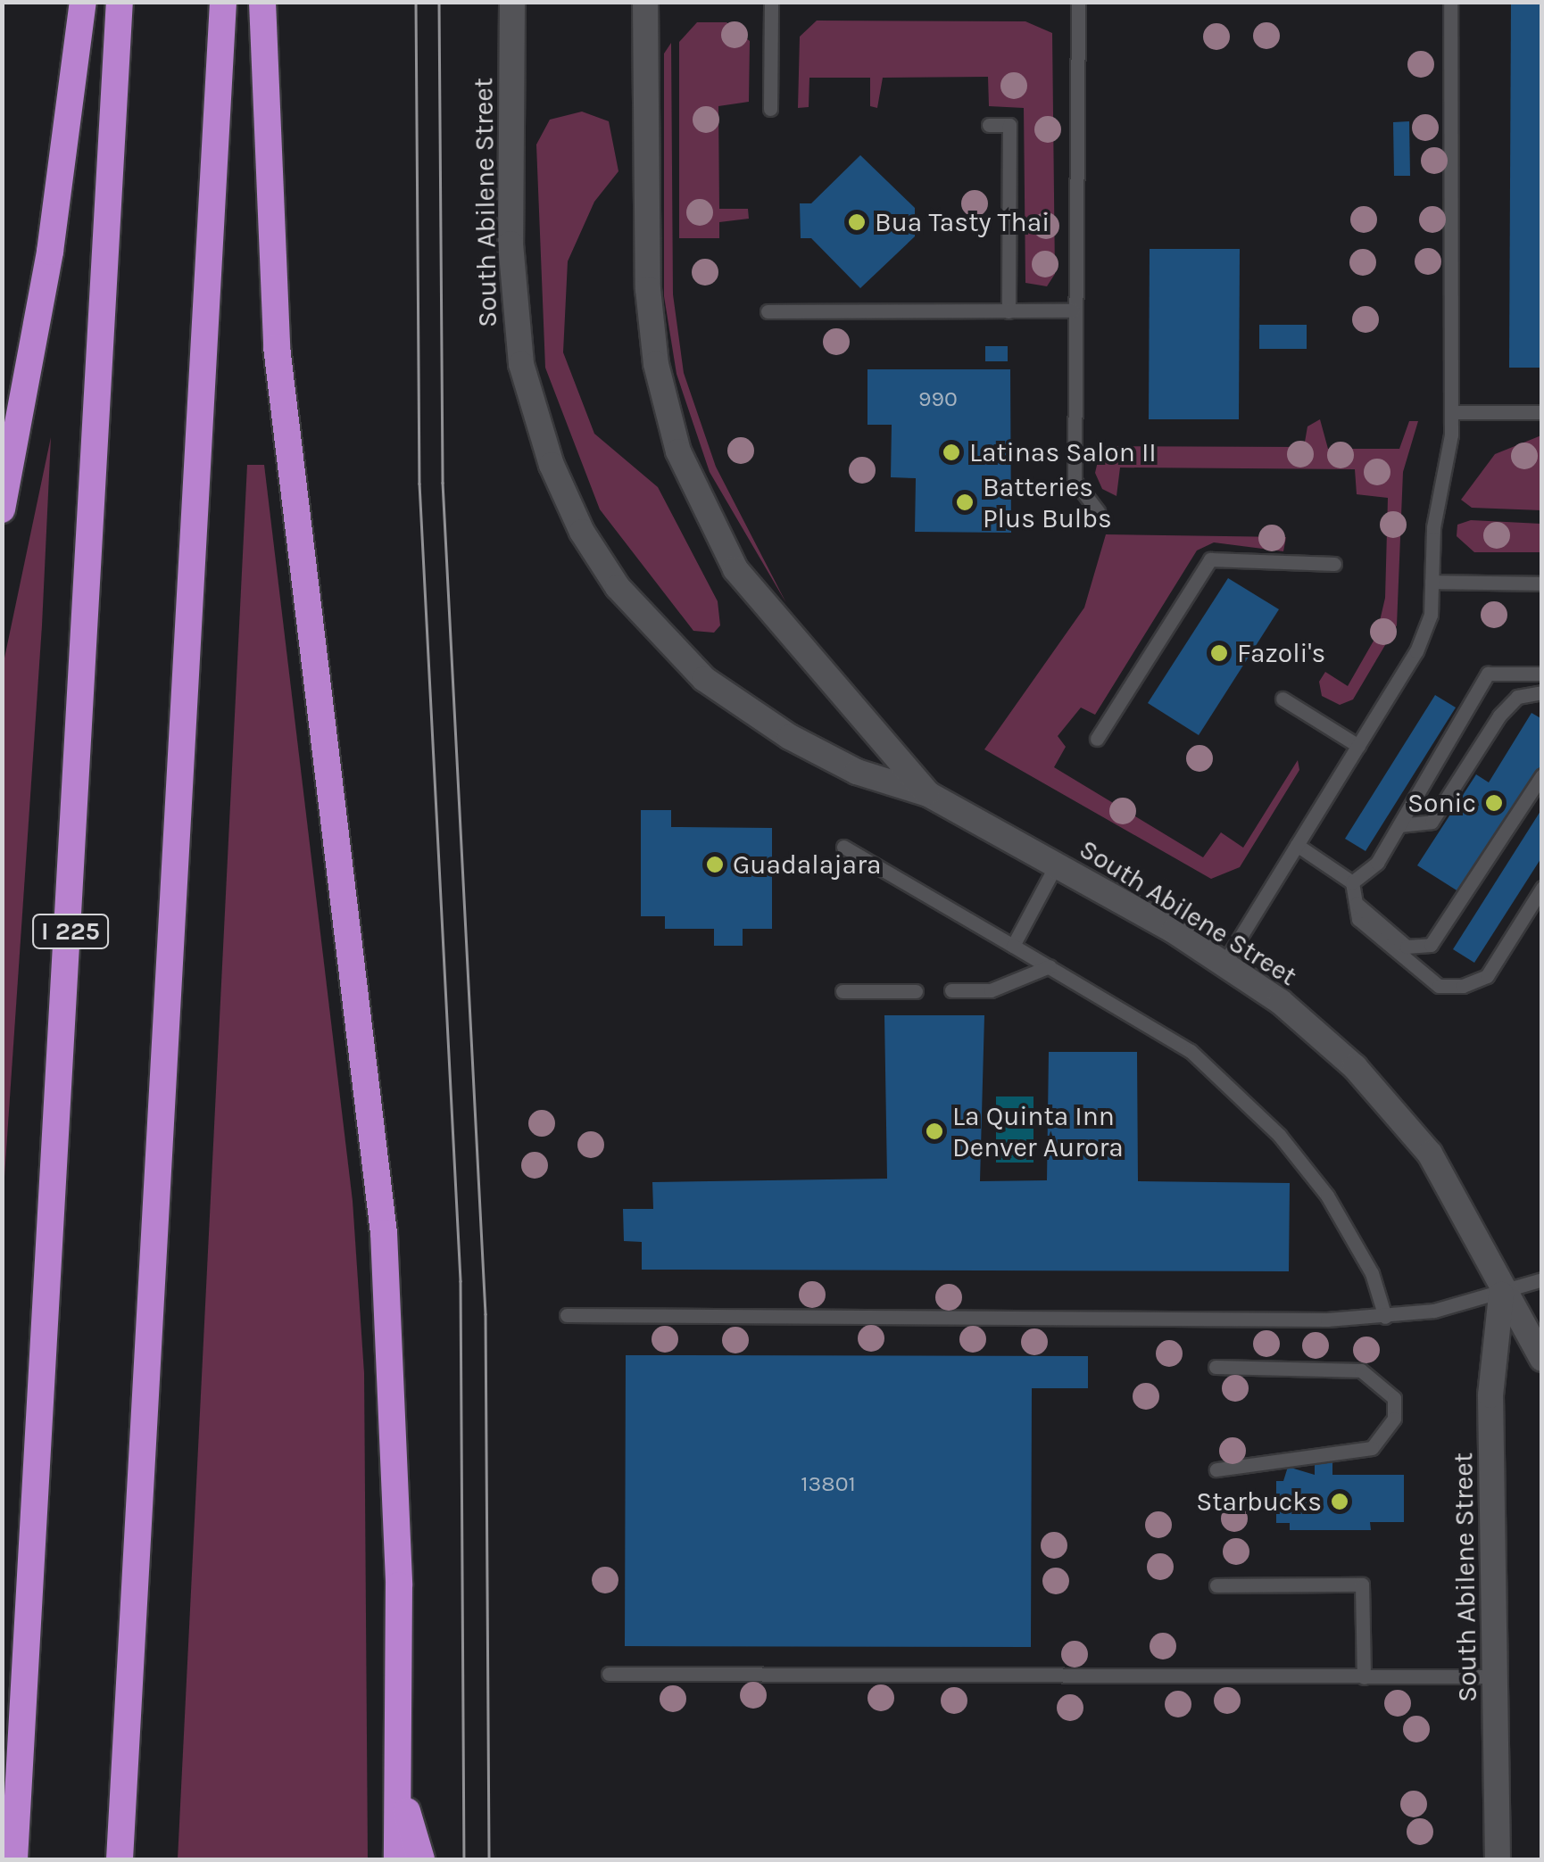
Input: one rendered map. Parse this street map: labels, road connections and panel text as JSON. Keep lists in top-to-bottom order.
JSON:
{
  "streets": {
    "highway": ["I 225"],
    "main road": ["South Abilene Street"]
  },
  "places": [
    "Bua Tasty Thai",
    "Latinas Salon II",
    "Batteries Plus Bulbs",
    "Fazoli's",
    "Sonic",
    "Guadalajara",
    "La Quinta Inn Denver Aurora",
    "Starbucks"
  ],
  "house_numbers": ["990", "13801"]
}
